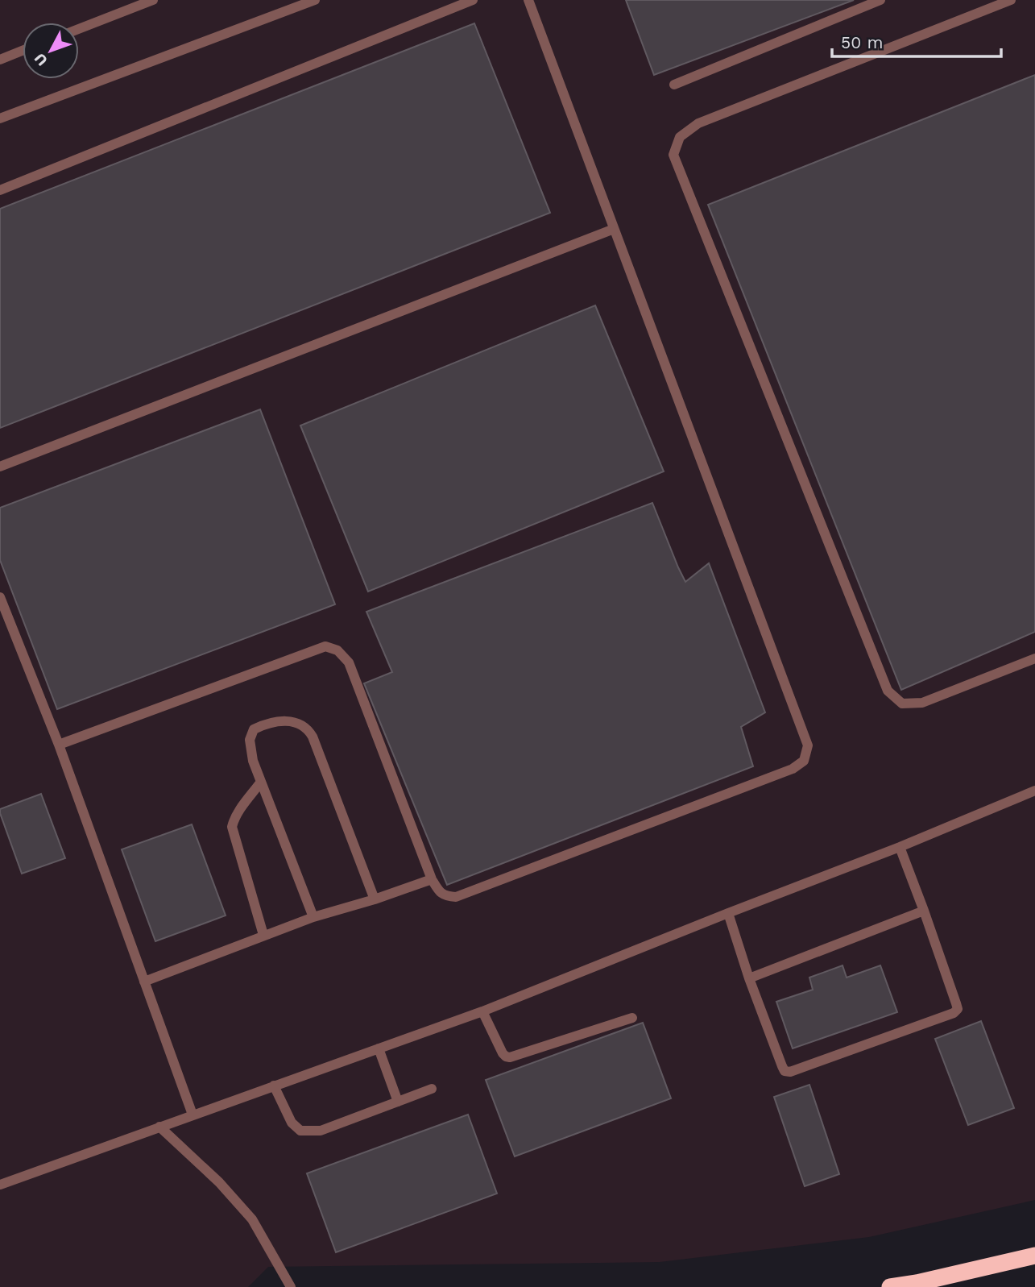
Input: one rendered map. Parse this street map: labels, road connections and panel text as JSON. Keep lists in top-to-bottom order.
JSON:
{
  "scale_bar": "50 m",
  "north": "bottom left"
}
